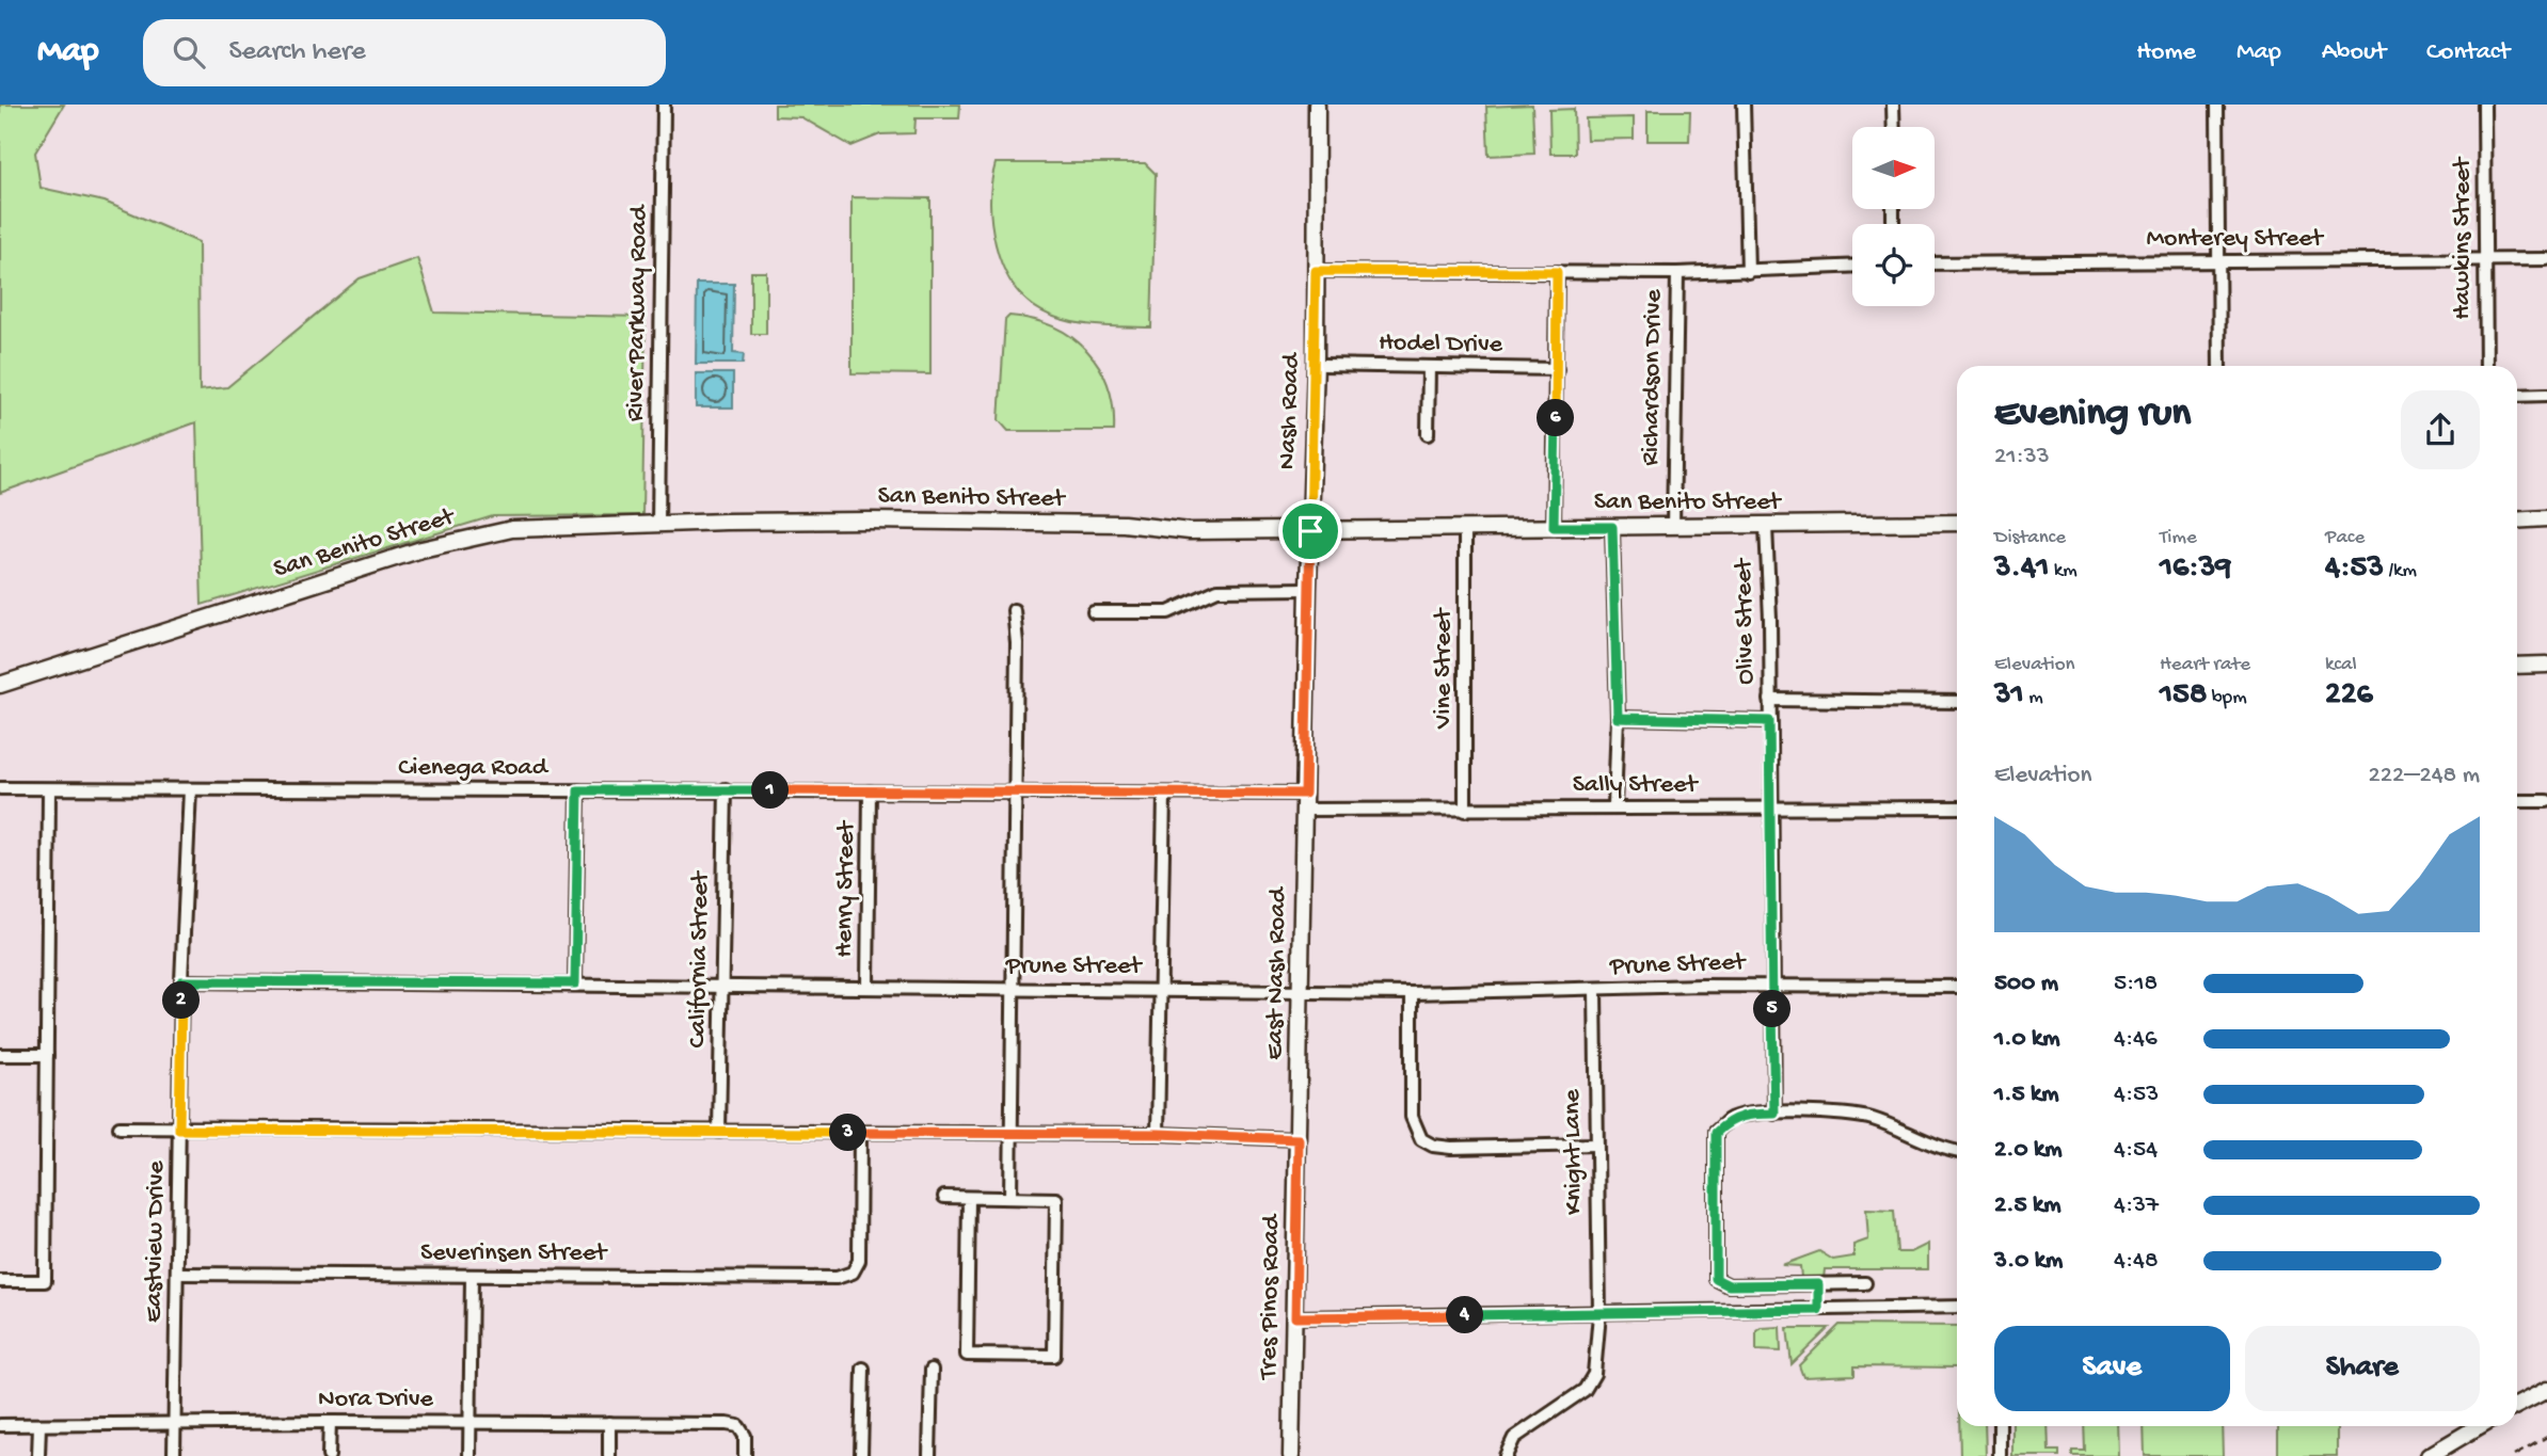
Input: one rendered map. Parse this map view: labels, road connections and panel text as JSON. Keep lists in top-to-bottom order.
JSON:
{
  "streets": {
    "street": [
      "Monterey Street",
      "Hawkins Street",
      "River Parkway Road",
      "Hodel Drive",
      "Richardson Drive",
      "Nash Road",
      "San Benito Street",
      "Olive Street",
      "Vine Street",
      "Cienega Road",
      "Sally Street",
      "Henry Street",
      "California Street",
      "Prune Street",
      "East Nash Road",
      "Knight Lane",
      "Eastview Drive",
      "Severinsen Street",
      "Tres Pinos Road",
      "Nora Drive"
    ]
  },
  "crossings": [
    ["Monterey Street", "Hawkins Street"],
    ["River Parkway Road", "San Benito Street"],
    ["Richardson Drive", "San Benito Street"],
    ["Nash Road", "San Benito Street"],
    ["Nash Road", "Cienega Road"],
    ["Nash Road", "Sally Street"],
    ["Nash Road", "East Nash Road"],
    ["San Benito Street", "Olive Street"],
    ["San Benito Street", "Vine Street"],
    ["Olive Street", "Sally Street"],
    ["Olive Street", "Prune Street"],
    ["Vine Street", "Sally Street"],
    ["Cienega Road", "Sally Street"],
    ["Cienega Road", "Henry Street"],
    ["Cienega Road", "California Street"],
    ["Cienega Road", "East Nash Road"],
    ["Cienega Road", "Eastview Drive"],
    ["Sally Street", "East Nash Road"],
    ["Henry Street", "Prune Street"],
    ["California Street", "Prune Street"],
    ["Prune Street", "East Nash Road"],
    ["Prune Street", "Knight Lane"],
    ["Prune Street", "Eastview Drive"],
    ["East Nash Road", "Tres Pinos Road"],
    ["Eastview Drive", "Severinsen Street"],
    ["Eastview Drive", "Nora Drive"]
  ],
  "north": "right",
  "page": {
    "header": "Map",
    "search": "Search here",
    "nav": [
      "Home",
      "Map",
      "About",
      "Contact"
    ],
    "heading": ["Evening run", "21:33"],
    "pins": [
      "6",
      "1",
      "2",
      "5",
      "3",
      "4"
    ],
    "stats": [
      ["Distance", "3.41 km"],
      ["Time", "16:39"],
      ["Pace", "4:53 /km"],
      ["Elevation", "31 m"],
      ["Heart rate", "158 bpm"],
      ["kcal", "226"]
    ],
    "chart": ["Elevation", "222–248 m"],
    "list": [
      {
        "name": "500 m",
        "note": "5:18"
      },
      {
        "name": "1.0 km",
        "note": "4:46"
      },
      {
        "name": "1.5 km",
        "note": "4:53"
      },
      {
        "name": "2.0 km",
        "note": "4:54"
      },
      {
        "name": "2.5 km",
        "note": "4:37"
      },
      {
        "name": "3.0 km",
        "note": "4:48"
      }
    ],
    "buttons": ["Save", "Share"]
  }
}
